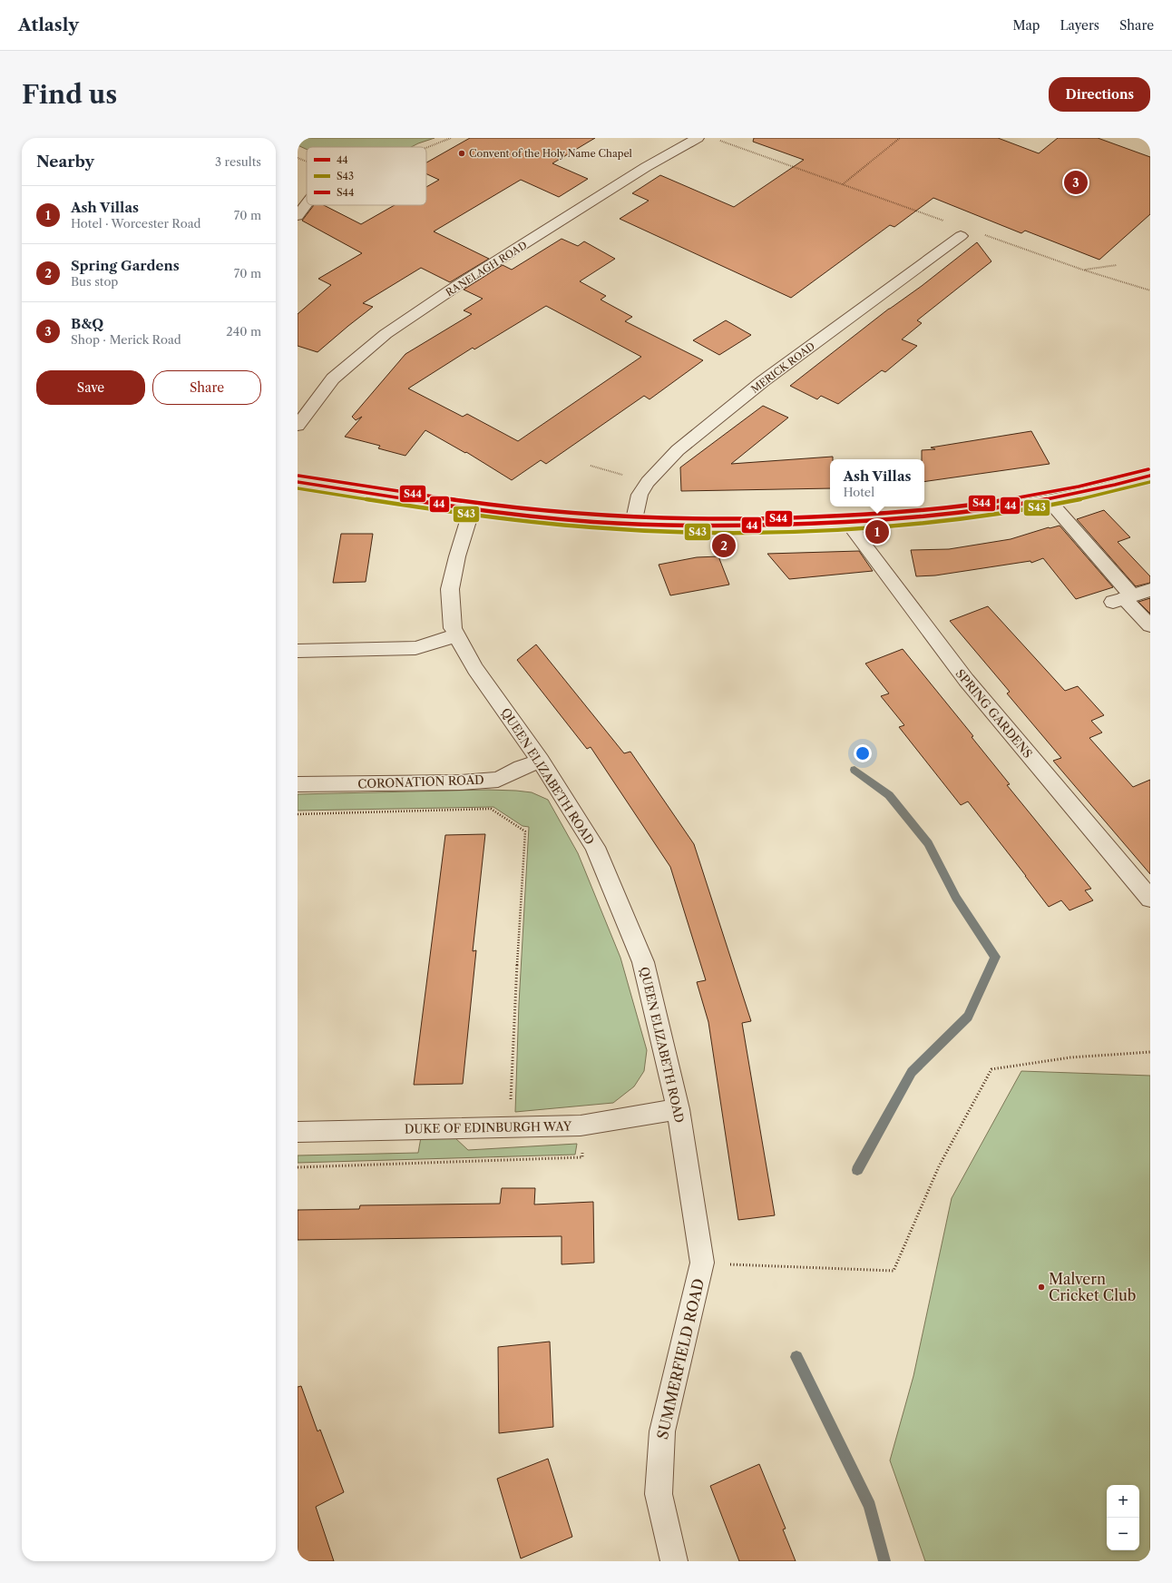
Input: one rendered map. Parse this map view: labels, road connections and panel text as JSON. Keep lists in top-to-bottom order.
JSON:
{
  "streets": {
    "street": [
      "RANELAGH ROAD",
      "MERICK ROAD",
      "SPRING GARDENS",
      "QUEEN ELIZABETH ROAD",
      "CORONATION ROAD",
      "DUKE OF EDINBURGH WAY",
      "SUMMERFIELD ROAD"
    ]
  },
  "crossings": [
    ["QUEEN ELIZABETH ROAD", "CORONATION ROAD"],
    ["QUEEN ELIZABETH ROAD", "DUKE OF EDINBURGH WAY"],
    ["QUEEN ELIZABETH ROAD", "SUMMERFIELD ROAD"]
  ],
  "places": ["Convent of the Holy Name Chapel", "Malvern Cricket Club"],
  "lines": ["transit line S44", "transit line 44", "transit line S43"],
  "legend": ["44", "S43", "S44"],
  "page": {
    "header": "Atlasly",
    "nav": ["Map", "Layers", "Share"],
    "buttons": [
      "Directions",
      ["Save", "Share"]
    ],
    "title": "Find us",
    "heading": ["Nearby", "3 results"],
    "pins": ["3", "1", "2"],
    "list": [
      {
        "mark": "1",
        "name": "Ash Villas",
        "note": "Hotel · Worcester Road",
        "value": "70 m"
      },
      {
        "mark": "2",
        "name": "Spring Gardens",
        "note": "Bus stop",
        "value": "70 m"
      },
      {
        "mark": "3",
        "name": "B&Q",
        "note": "Shop · Merick Road",
        "value": "240 m"
      }
    ],
    "popup": ["Ash Villas", "Hotel"],
    "map_buttons": ["+", "−"]
  }
}
